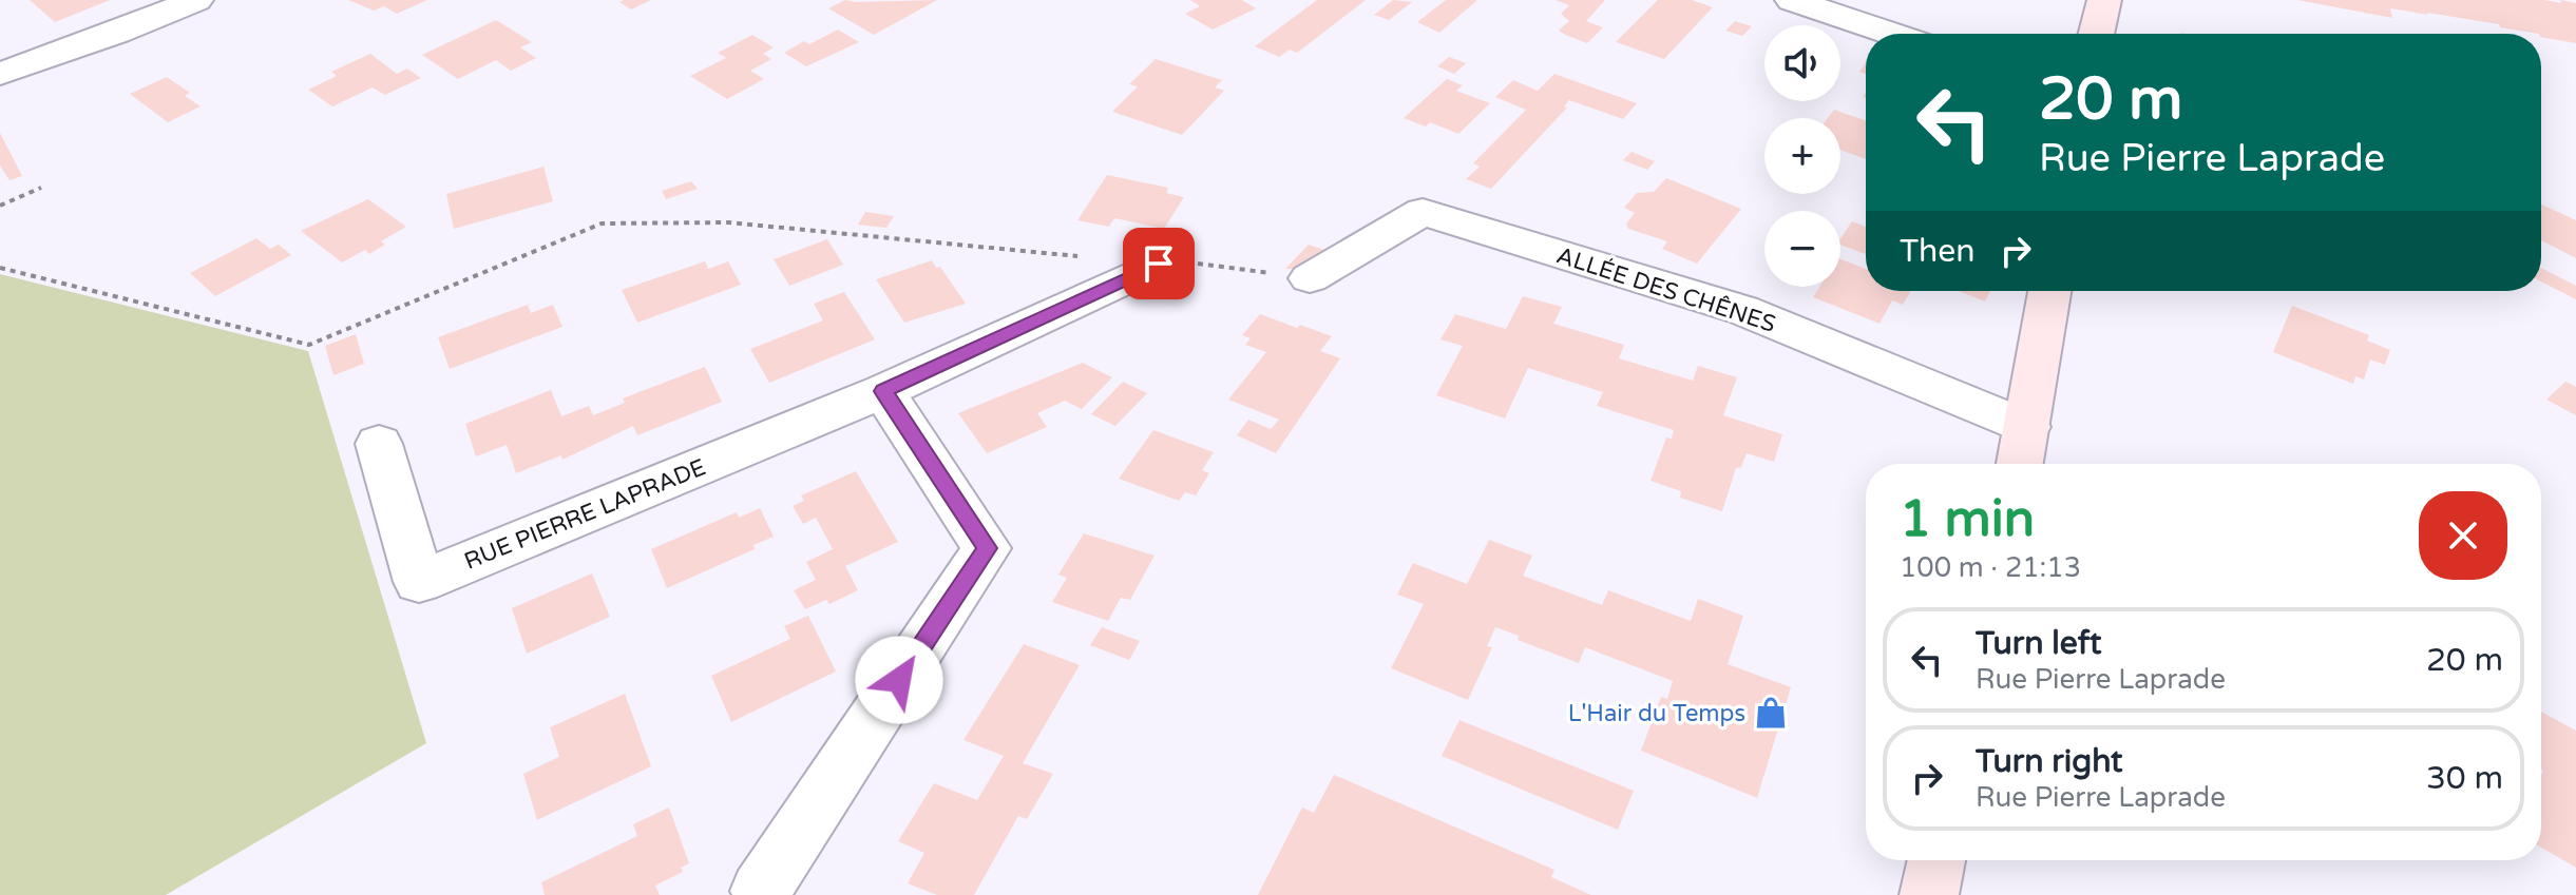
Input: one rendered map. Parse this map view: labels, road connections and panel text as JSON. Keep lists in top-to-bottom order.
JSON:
{
  "streets": {
    "street": ["ALLÉE DES CHÊNES", "RUE PIERRE LAPRADE"]
  },
  "places": {
    "shop": ["L'Hair du Temps"]
  },
  "page": {
    "map_buttons": ["+", "−"],
    "turn": ["20 m", "Rue Pierre Laprade"],
    "then": "Then",
    "heading": ["1 min", "100 m · 21:13"],
    "list": [
      {
        "name": "Turn left",
        "note": "Rue Pierre Laprade",
        "value": "20 m"
      },
      {
        "name": "Turn right",
        "note": "Rue Pierre Laprade",
        "value": "30 m"
      }
    ]
  }
}
